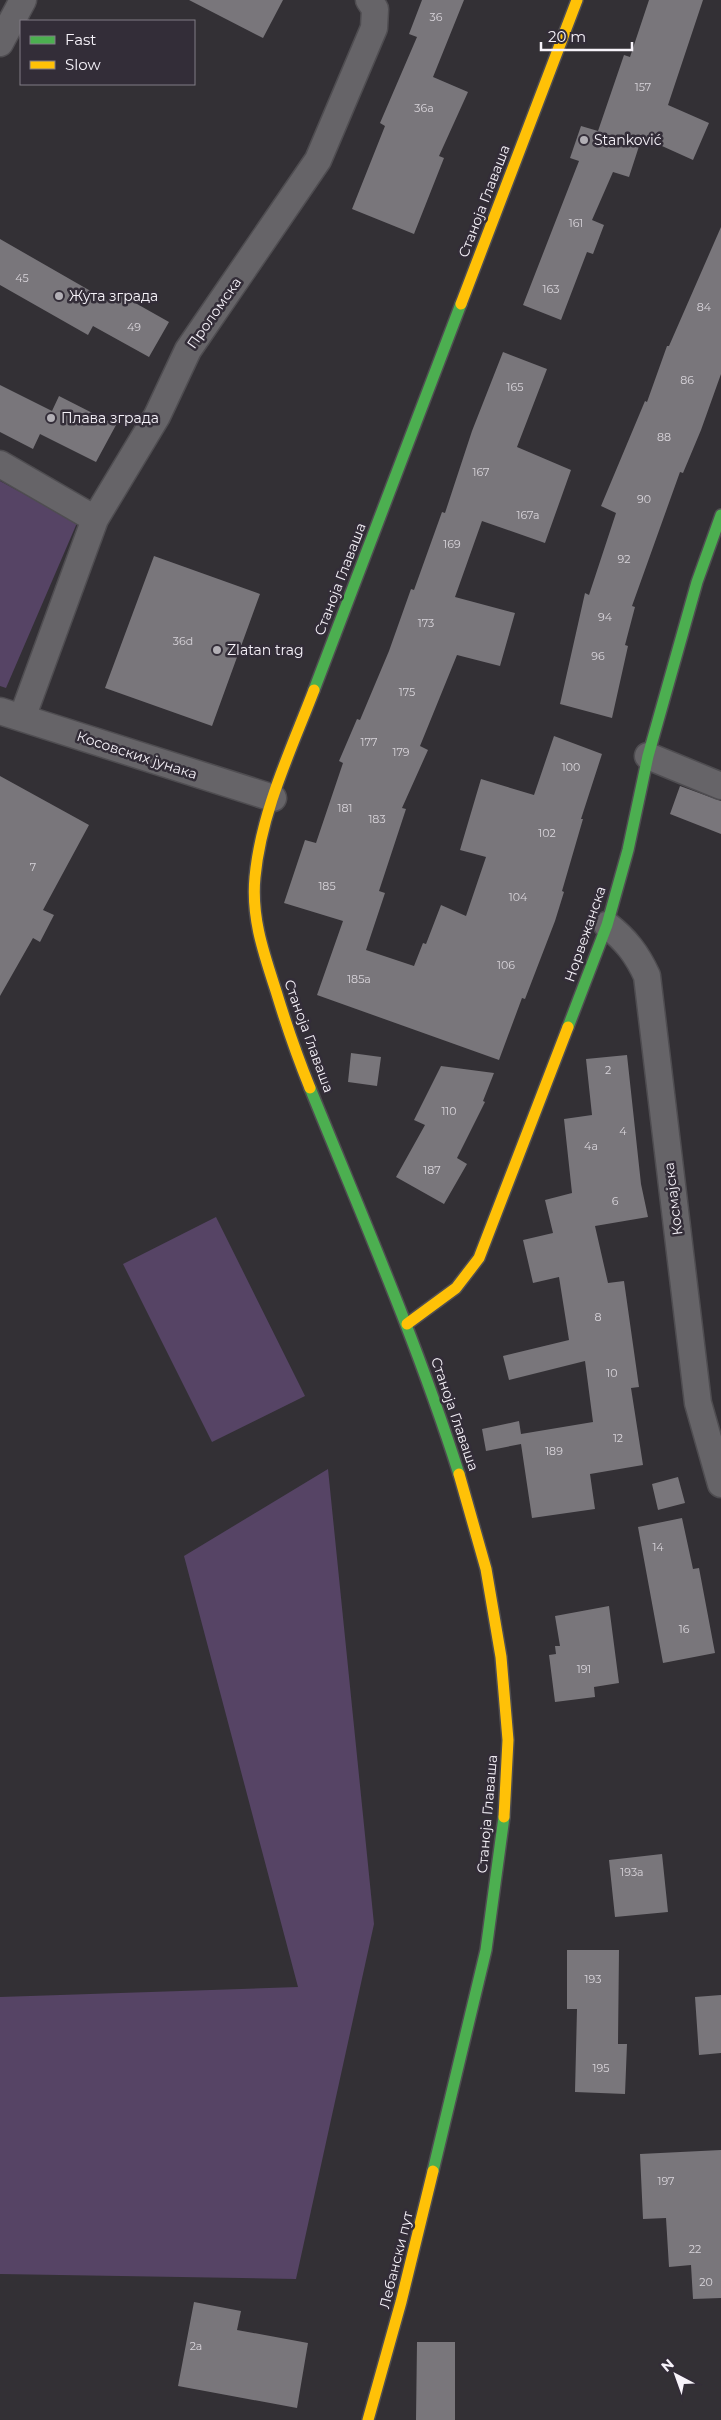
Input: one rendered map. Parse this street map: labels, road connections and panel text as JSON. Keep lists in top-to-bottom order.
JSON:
{
  "streets": {
    "main road": ["Станоја Главаша", "Норвежанска", "Лебански пут"],
    "street": ["Проломска", "Косовских јунака", "Космајска"]
  },
  "crossings": [
    ["Станоја Главаша", "Косовских јунака"],
    ["Станоја Главаша", "Норвежанска"],
    ["Станоја Главаша", "Лебански пут"],
    ["Проломска", "Косовских јунака"],
    ["Норвежанска", "Космајска"]
  ],
  "places": [
    "Stanković",
    "Жута зграда",
    "Плава зграда",
    "Zlatan trag"
  ],
  "house_numbers": [
    "36",
    "157",
    "36a",
    "161",
    "45",
    "163",
    "84",
    "49",
    "86",
    "165",
    "88",
    "167",
    "90",
    "167a",
    "169",
    "92",
    "94",
    "173",
    "36d",
    "96",
    "175",
    "177",
    "179",
    "100",
    "181",
    "183",
    "102",
    "7",
    "185",
    "104",
    "106",
    "185a",
    "2",
    "110",
    "4",
    "4a",
    "187",
    "6",
    "8",
    "10",
    "12",
    "189",
    "14",
    "16",
    "191",
    "193a",
    "193",
    "195",
    "197",
    "22",
    "20",
    "2a"
  ],
  "legend": ["Fast", "Slow"],
  "scale_bar": "20 m",
  "north": "top left"
}
